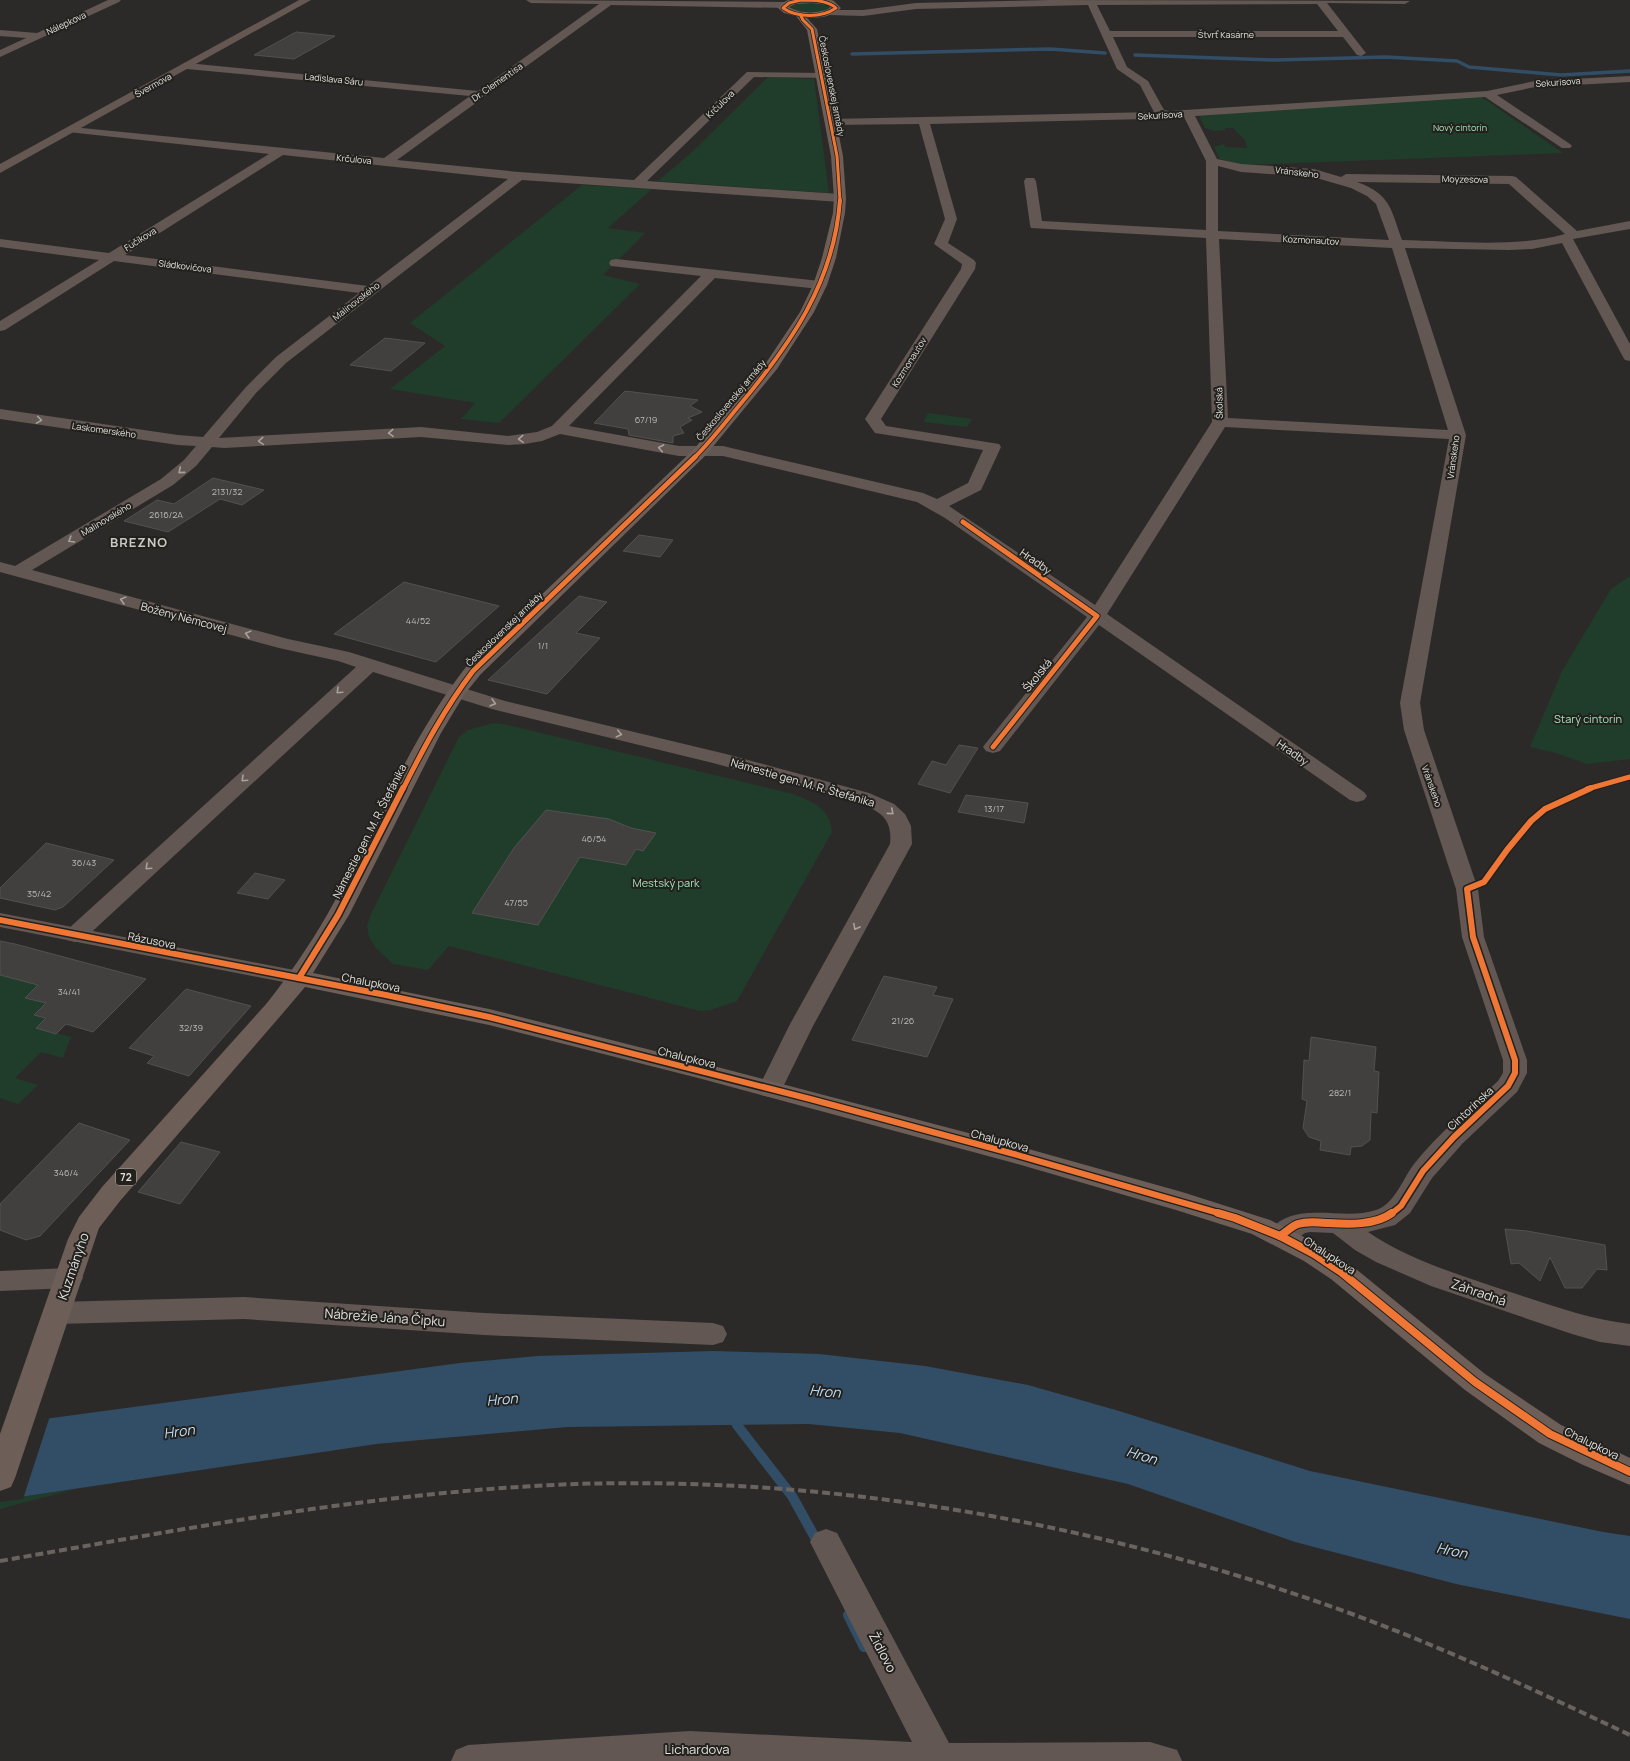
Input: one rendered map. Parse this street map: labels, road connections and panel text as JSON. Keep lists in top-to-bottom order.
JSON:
{
  "streets": {
    "main road": [
      "Československej armády",
      "Námestie gen. M. R. Štefánika",
      "Chalupkova",
      "72",
      "Kuzmányho"
    ],
    "street": [
      "Nálepkova",
      "Štvrť Kasárne",
      "Ladislava Sáru",
      "Dr. Clementisa",
      "Sekurisova",
      "Švermova",
      "Krčulova",
      "Vránskeho",
      "Moyzesova",
      "Fučíkova",
      "Kozmonautov",
      "Sládkovičova",
      "Malinovského",
      "Školská",
      "Laskomerského",
      "Hradby",
      "Boženy Němcovej",
      "Rázusova",
      "Cintorínska",
      "Záhradná",
      "Nábrežie Jána Čipku",
      "Židlovo",
      "Lichardova"
    ]
  },
  "crossings": [
    ["Ladislava Sáru", "Dr. Clementisa"],
    ["Ladislava Sáru", "Švermova"],
    ["Dr. Clementisa", "Krčulova"],
    ["Sekurisova", "Československej armády"],
    ["Sekurisova", "Kozmonautov"],
    ["Sekurisova", "Školská"],
    ["Švermova", "Krčulova"],
    ["Československej armády", "Krčulova"],
    ["Československej armády", "Hradby"],
    ["Československej armády", "Námestie gen. M. R. Štefánika"],
    ["Krčulova", "Fučíkova"],
    ["Krčulova", "Malinovského"],
    ["Vránskeho", "Moyzesova"],
    ["Vránskeho", "Kozmonautov"],
    ["Vránskeho", "Školská"],
    ["Vránskeho", "Cintorínska"],
    ["Moyzesova", "Kozmonautov"],
    ["Fučíkova", "Sládkovičova"],
    ["Kozmonautov", "Školská"],
    ["Kozmonautov", "Hradby"],
    ["Sládkovičova", "Malinovského"],
    ["Malinovského", "Laskomerského"],
    ["Malinovského", "Boženy Němcovej"],
    ["Školská", "Hradby"],
    ["Boženy Němcovej", "Námestie gen. M. R. Štefánika"],
    ["Námestie gen. M. R. Štefánika", "Rázusova"],
    ["Námestie gen. M. R. Štefánika", "Chalupkova"],
    ["Námestie gen. M. R. Štefánika", "Kuzmányho"],
    ["Rázusova", "Chalupkova"],
    ["Rázusova", "Kuzmányho"],
    ["Chalupkova", "Cintorínska"],
    ["Chalupkova", "Kuzmányho"],
    ["Cintorínska", "Záhradná"],
    ["Kuzmányho", "Nábrežie Jána Čipku"],
    ["Židlovo", "Lichardova"]
  ],
  "one_way": ["Malinovského", "Laskomerského", "Boženy Němcovej"],
  "districts": ["BREZNO"],
  "water": ["Hron"],
  "parks": ["Nový cintorín", "Starý cintorín", "Mestský park"],
  "house_numbers": [
    "67/19",
    "2131/32",
    "2616/2A",
    "44/52",
    "1/1",
    "13/17",
    "46/54",
    "36/43",
    "35/42",
    "47/55",
    "34/41",
    "21/26",
    "32/39",
    "282/1",
    "346/4"
  ]
}
